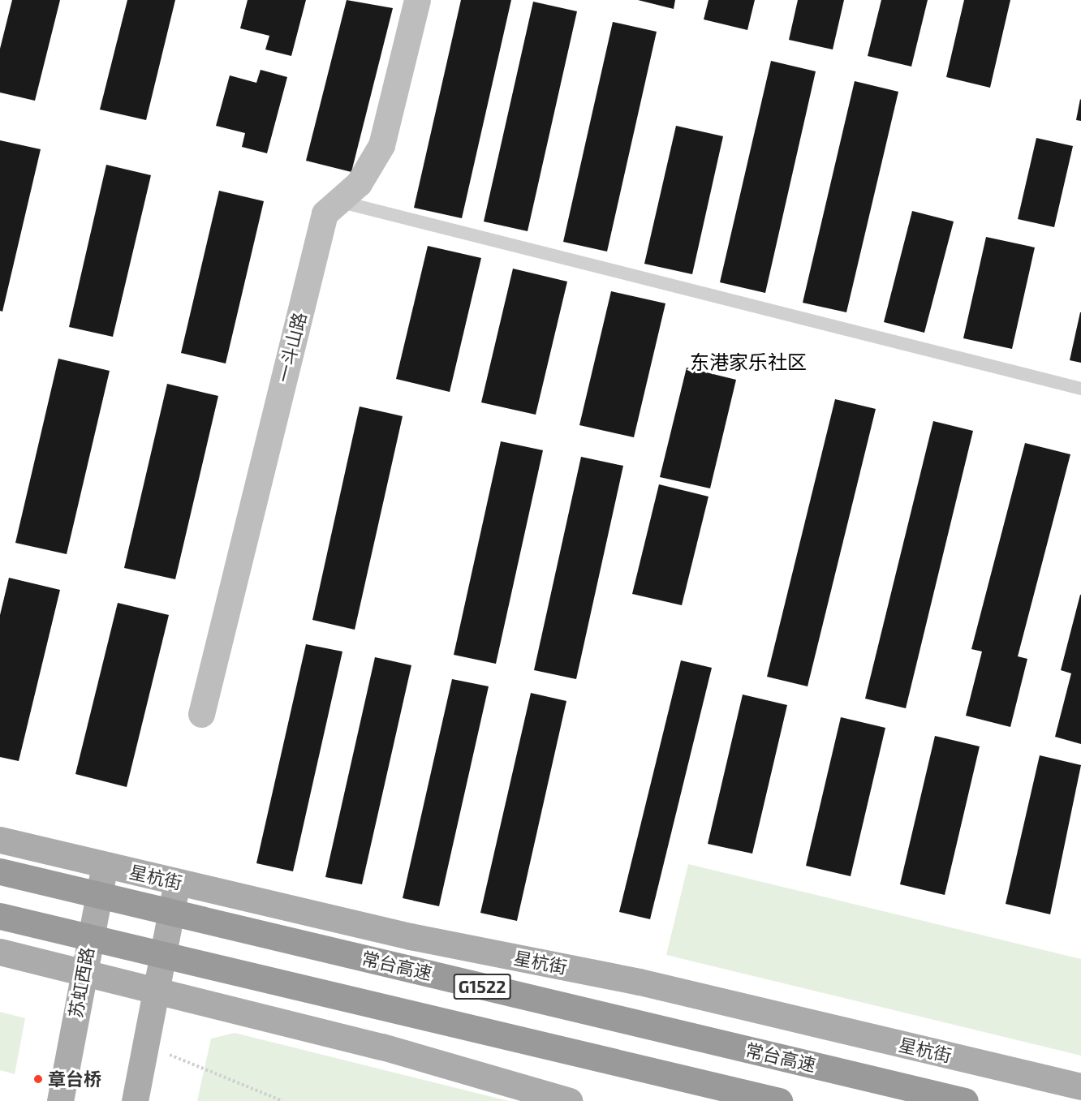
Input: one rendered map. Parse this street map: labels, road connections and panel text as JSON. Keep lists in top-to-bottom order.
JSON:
{
  "streets": {
    "highway": ["常台高速", "G1522"],
    "main road": ["星杭街", "苏虹西路"],
    "street": ["一斗山路"]
  },
  "crossings": [
    ["星杭街", "苏虹西路"]
  ],
  "districts": ["东港家乐社区"],
  "places": ["章台桥"]
}
